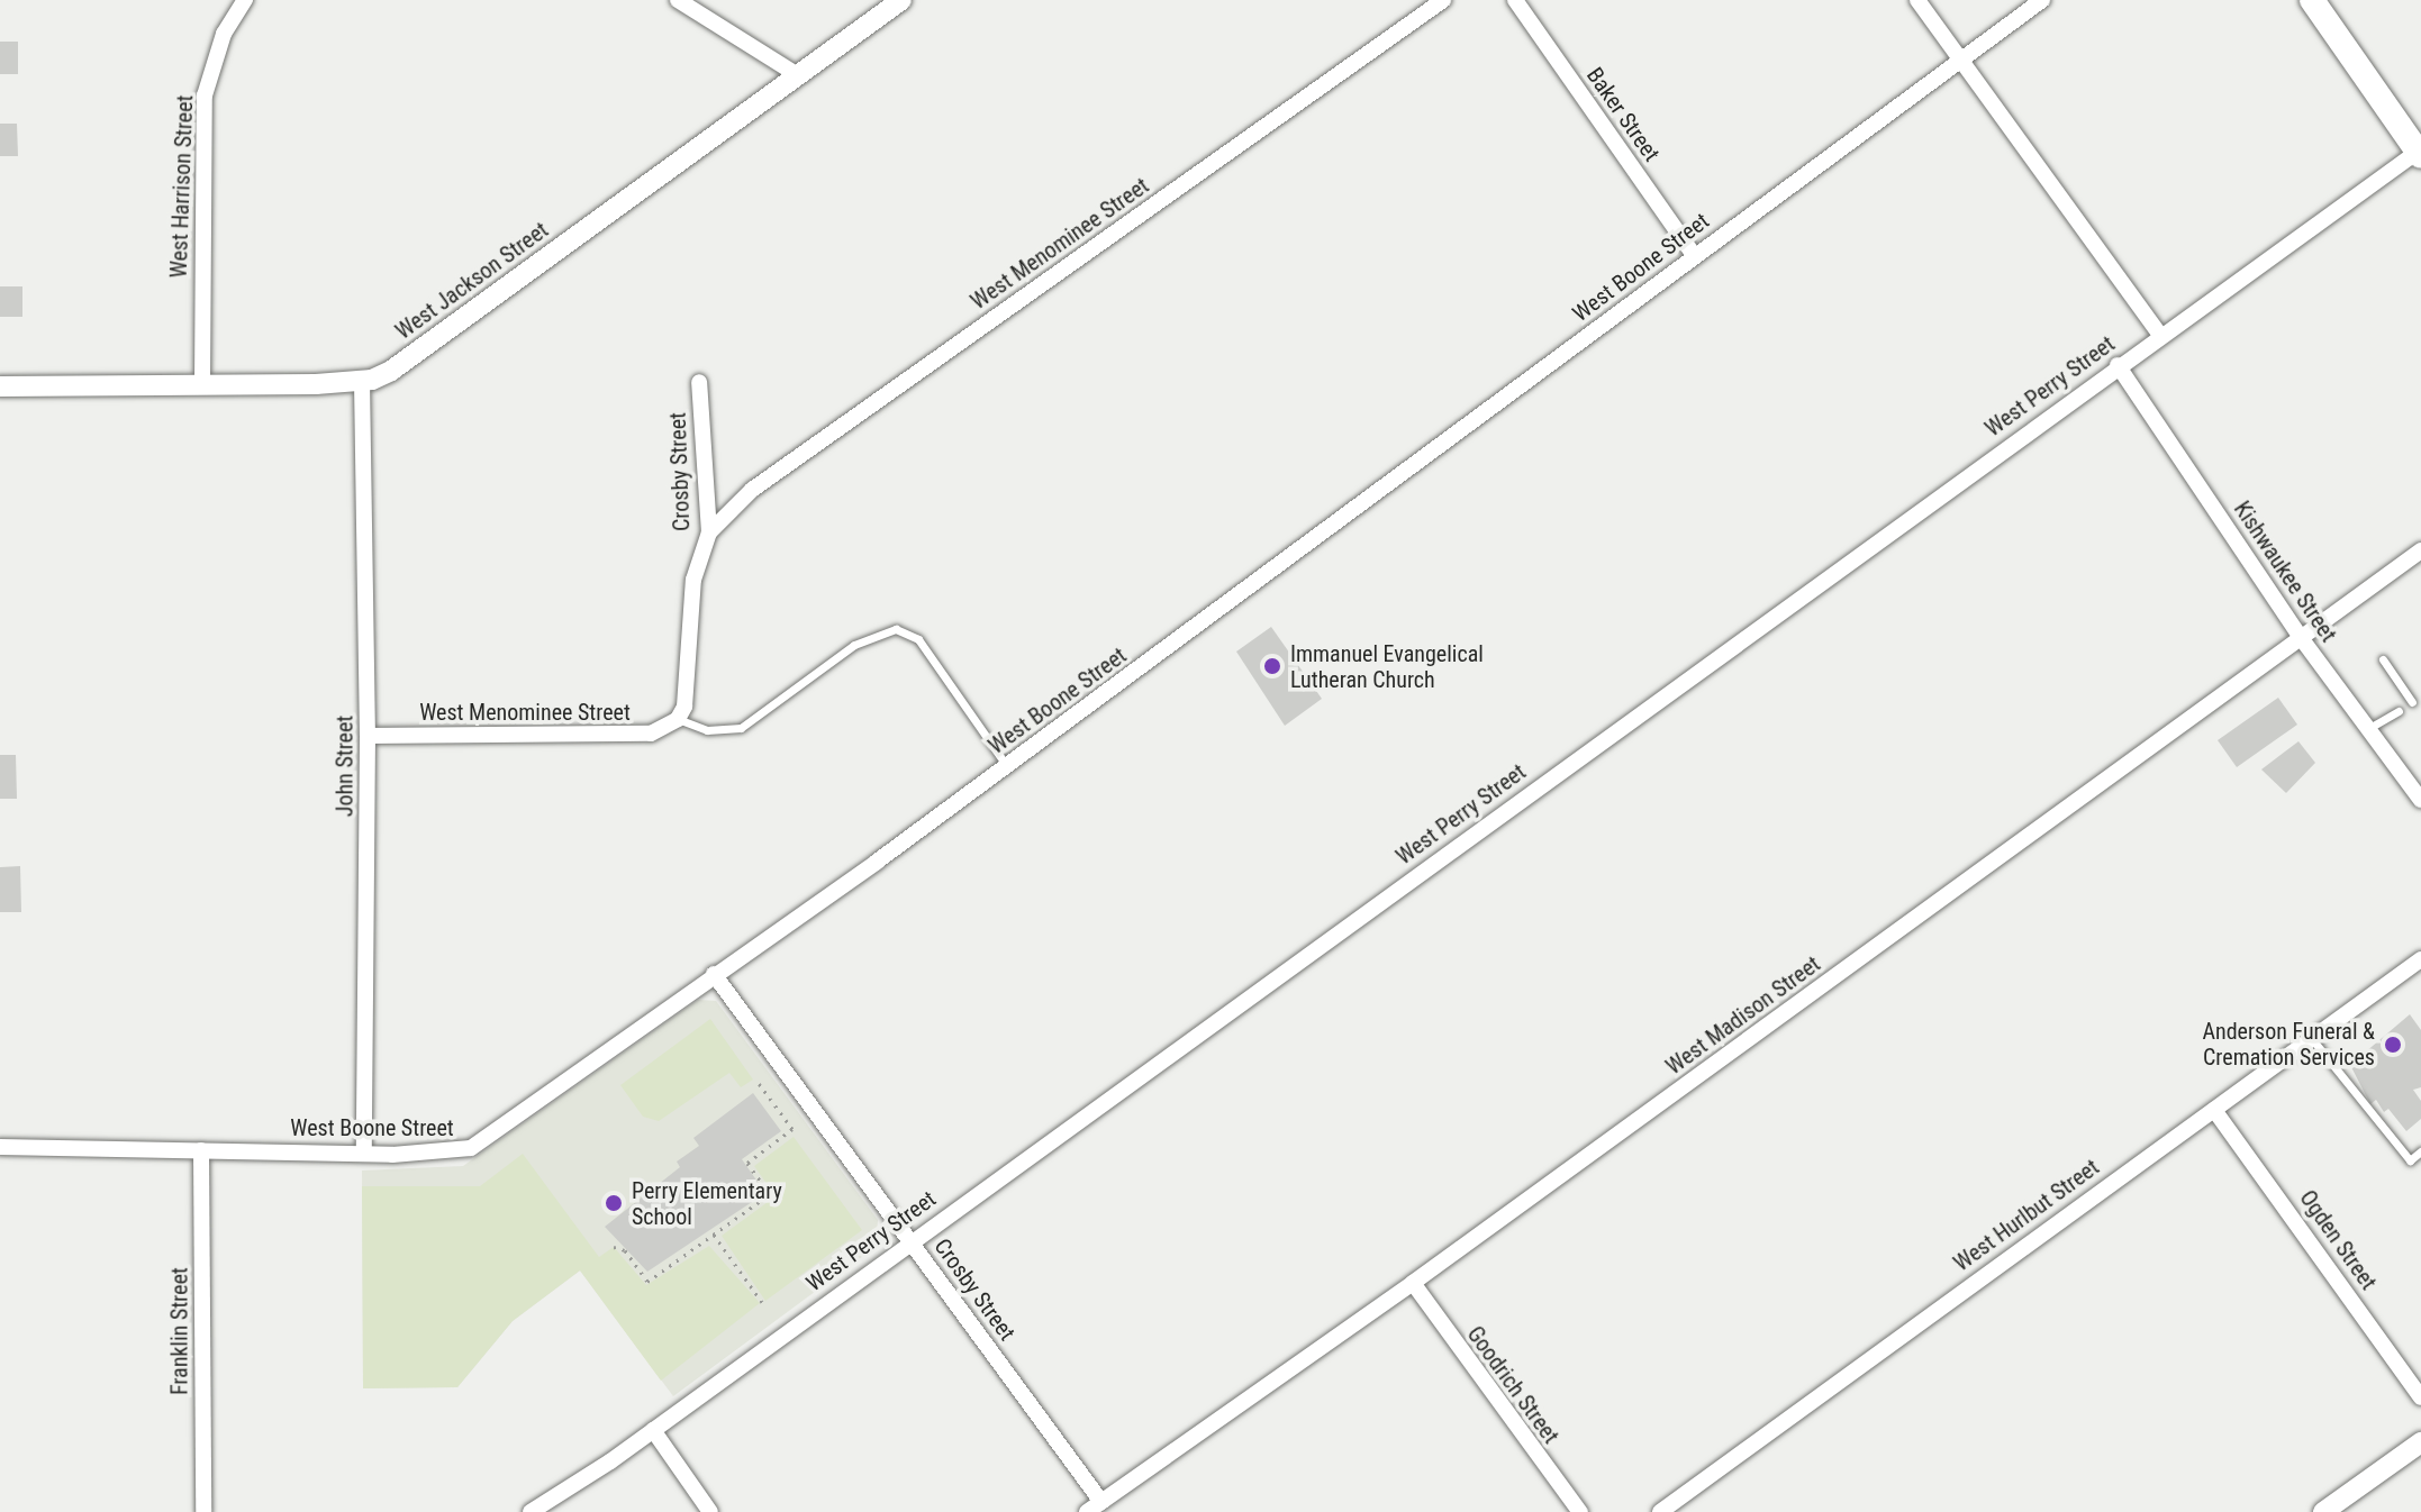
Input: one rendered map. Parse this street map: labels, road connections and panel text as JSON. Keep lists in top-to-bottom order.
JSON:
{
  "streets": {
    "street": [
      "Baker Street",
      "West Harrison Street",
      "West Menominee Street",
      "West Boone Street",
      "West Jackson Street",
      "West Perry Street",
      "Crosby Street",
      "Kishwaukee Street",
      "John Street",
      "West Madison Street",
      "West Hurlbut Street",
      "Ogden Street",
      "Franklin Street",
      "Goodrich Street"
    ]
  },
  "crossings": [
    ["Baker Street", "West Boone Street"],
    ["West Harrison Street", "West Jackson Street"],
    ["West Menominee Street", "Crosby Street"],
    ["West Menominee Street", "John Street"],
    ["West Boone Street", "Crosby Street"],
    ["West Boone Street", "John Street"],
    ["West Boone Street", "Franklin Street"],
    ["West Jackson Street", "John Street"],
    ["West Perry Street", "Crosby Street"],
    ["West Perry Street", "Kishwaukee Street"],
    ["Crosby Street", "West Madison Street"],
    ["Kishwaukee Street", "West Madison Street"],
    ["West Madison Street", "Goodrich Street"],
    ["West Hurlbut Street", "Ogden Street"]
  ],
  "places": ["Immanuel Evangelical Lutheran Church", "Anderson Funeral & Cremation Services", "Perry Elementary School"]
}
